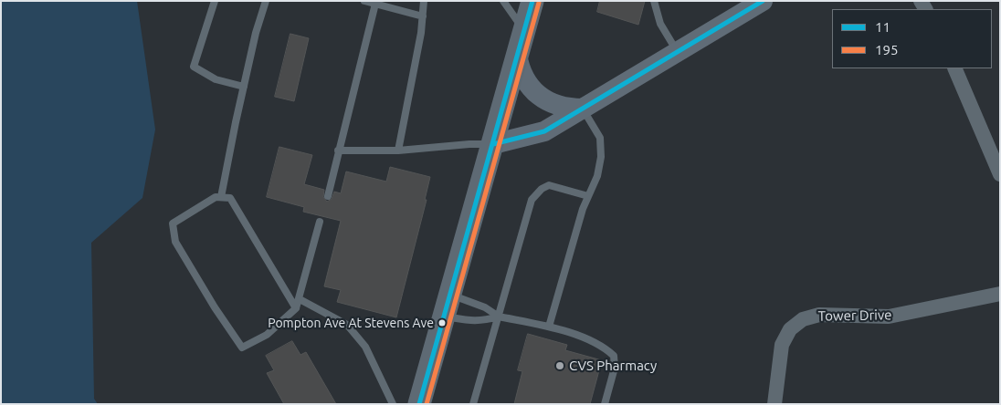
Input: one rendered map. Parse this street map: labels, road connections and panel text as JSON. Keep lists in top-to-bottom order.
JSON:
{
  "streets": {
    "street": ["Tower Drive"]
  },
  "places": ["Pompton Ave At Stevens Ave", "CVS Pharmacy"],
  "lines": ["transit line 11", "transit line 195"],
  "legend": ["11", "195"]
}
